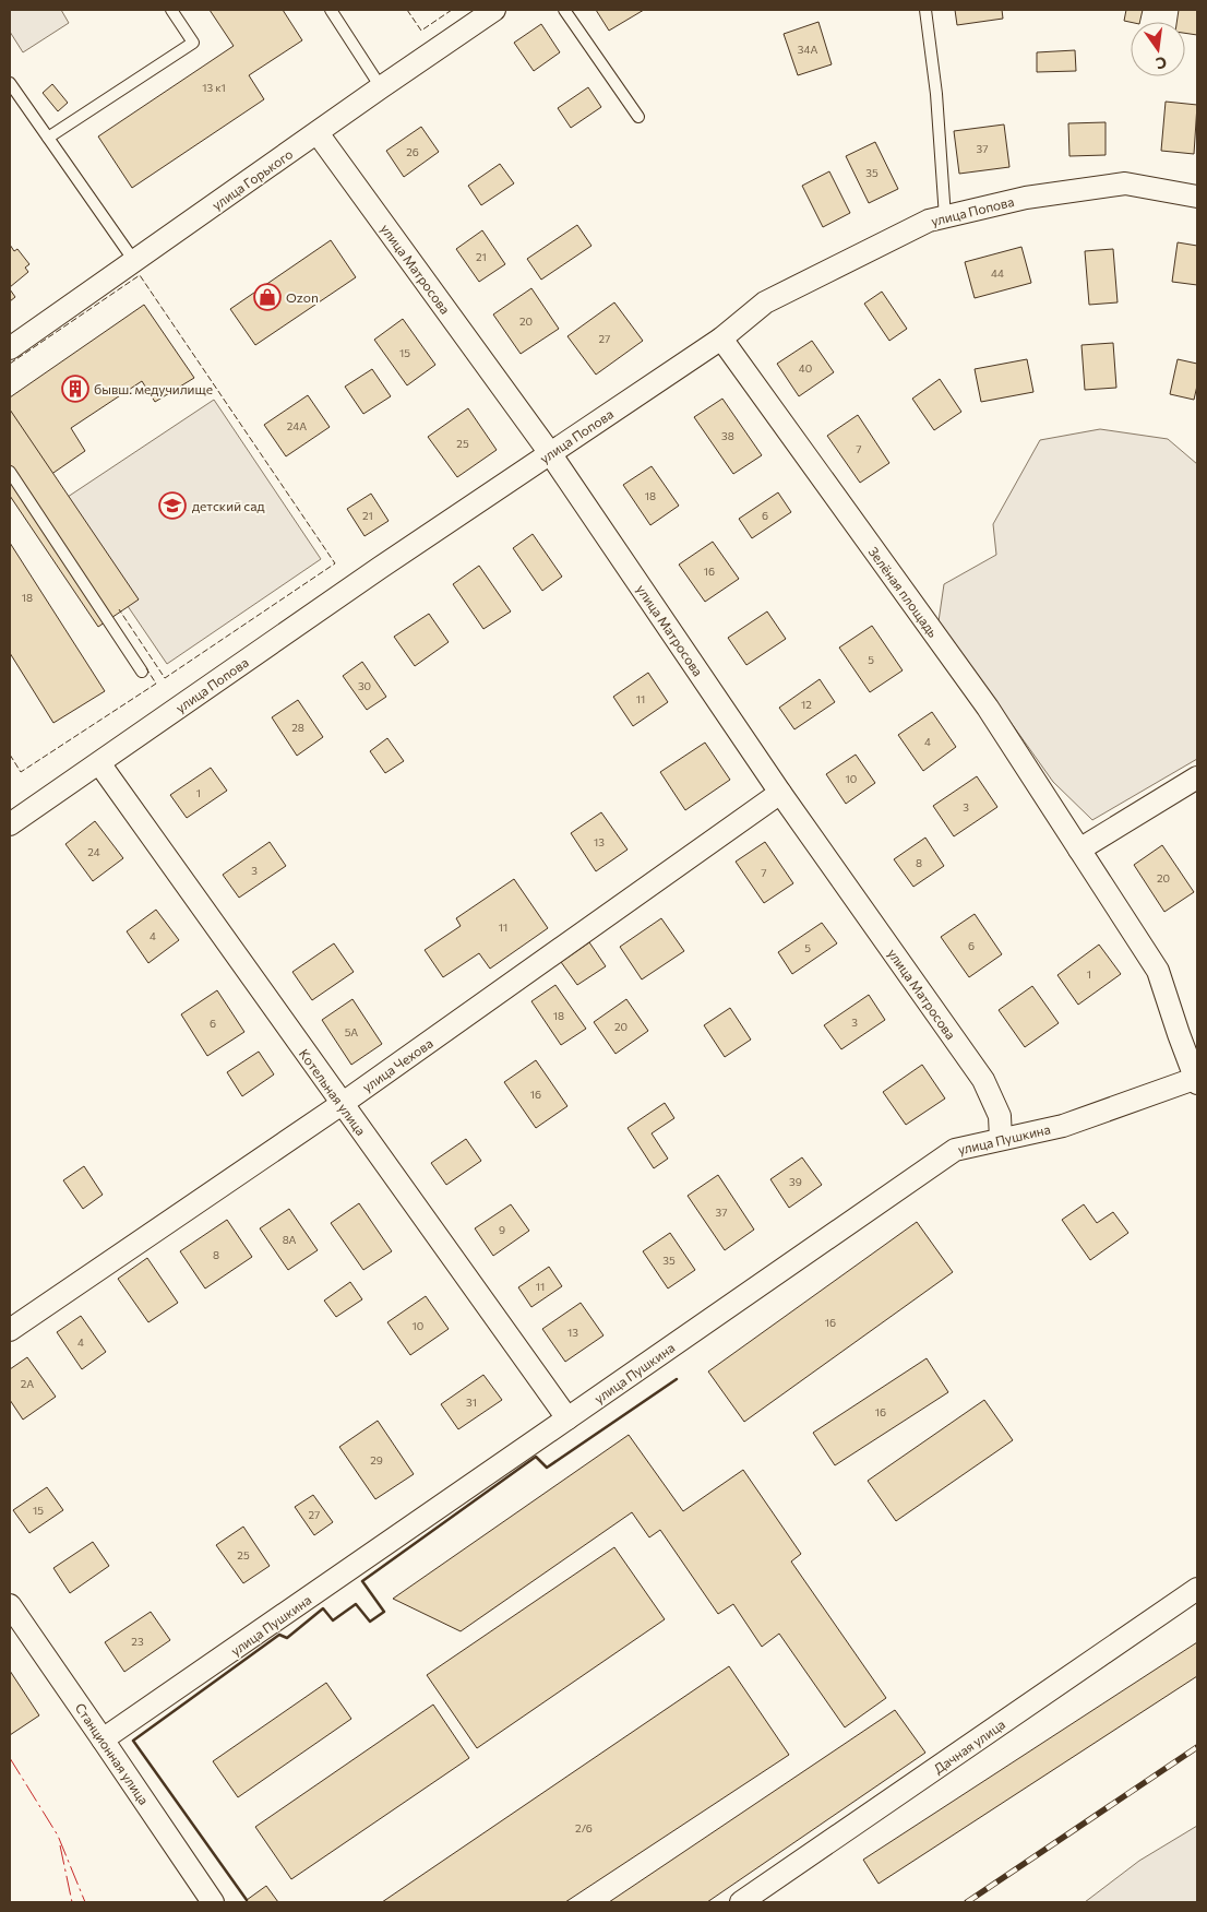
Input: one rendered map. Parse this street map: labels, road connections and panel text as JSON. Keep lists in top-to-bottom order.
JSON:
{
  "streets": {
    "street": [
      "улица Горького",
      "улица Попова",
      "улица Матросова",
      "Зелёная площадь",
      "улица Чехова",
      "Котельная улица",
      "улица Пушкина",
      "Дачная улица",
      "Станционная улица"
    ]
  },
  "crossings": [
    ["улица Горького", "улица Матросова"],
    ["улица Попова", "улица Матросова"],
    ["улица Попова", "Зелёная площадь"],
    ["улица Попова", "Котельная улица"],
    ["улица Матросова", "улица Чехова"],
    ["улица Матросова", "улица Пушкина"],
    ["Зелёная площадь", "улица Пушкина"],
    ["улица Чехова", "Котельная улица"],
    ["Котельная улица", "улица Пушкина"],
    ["улица Пушкина", "Станционная улица"]
  ],
  "places": {
    "shop": ["Ozon"],
    "building": ["бывш. медучилище"],
    "school or university": ["детский сад"]
  },
  "house_numbers": [
    "34А",
    "13 к1",
    "37",
    "26",
    "35",
    "21",
    "44",
    "20",
    "27",
    "15",
    "40",
    "24А",
    "38",
    "25",
    "7",
    "18",
    "21",
    "6",
    "16",
    "18",
    "5",
    "30",
    "11",
    "12",
    "28",
    "4",
    "10",
    "1",
    "3",
    "13",
    "24",
    "8",
    "3",
    "7",
    "20",
    "11",
    "4",
    "6",
    "5",
    "1",
    "18",
    "3",
    "6",
    "20",
    "5А",
    "16",
    "39",
    "37",
    "9",
    "8А",
    "8",
    "35",
    "11",
    "16",
    "10",
    "13",
    "4",
    "2А",
    "31",
    "16",
    "29",
    "15",
    "27",
    "25",
    "23",
    "2/6"
  ],
  "north": "bottom"
}
